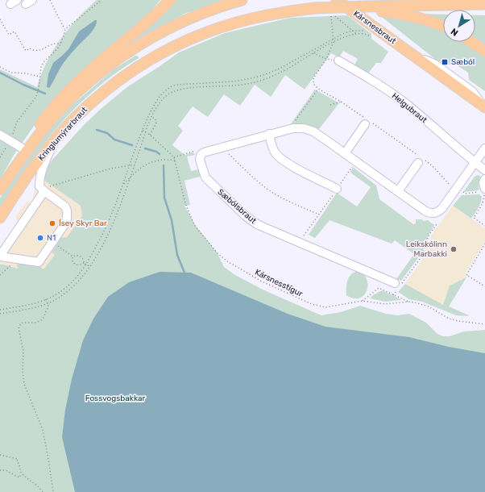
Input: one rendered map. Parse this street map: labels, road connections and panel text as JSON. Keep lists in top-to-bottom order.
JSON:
{
  "streets": {
    "main road": ["Kársnesbraut", "Kringlumýrarbraut"],
    "street": ["Helgubraut", "Sæbólsbraut"],
    "path": ["Kársnesstígur"]
  },
  "crossings": [
    ["Helgubraut", "Sæbólsbraut"]
  ],
  "parks": ["Fossvogsbakkar"],
  "places": {
    "transit": ["Sæból"],
    "other": ["Ísey Skyr Bar", "N1", "Leikskólinn Marbakki"]
  },
  "north": "bottom left"
}
